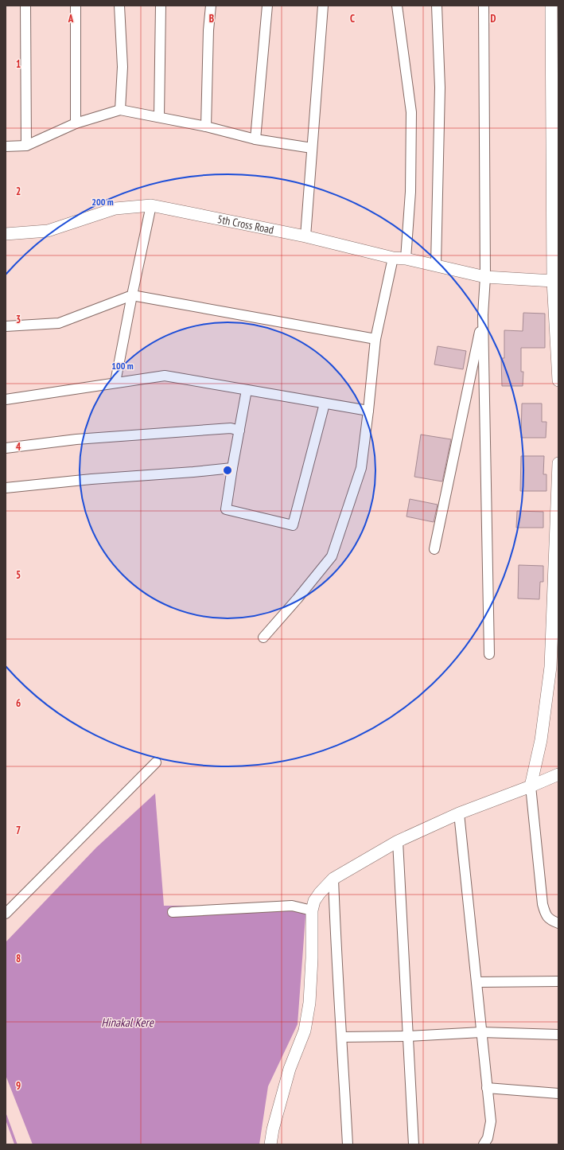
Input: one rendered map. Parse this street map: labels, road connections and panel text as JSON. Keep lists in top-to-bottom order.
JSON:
{
  "streets": {
    "street": ["5th Cross Road"]
  },
  "water": ["Hinakal Kere"],
  "grid": {
    "columns": [
      "A",
      "B",
      "C",
      "D"
    ],
    "rows": [
      "1",
      "2",
      "3",
      "4",
      "5",
      "6",
      "7",
      "8",
      "9"
    ]
  },
  "rings": ["200 m", "100 m"]
}
